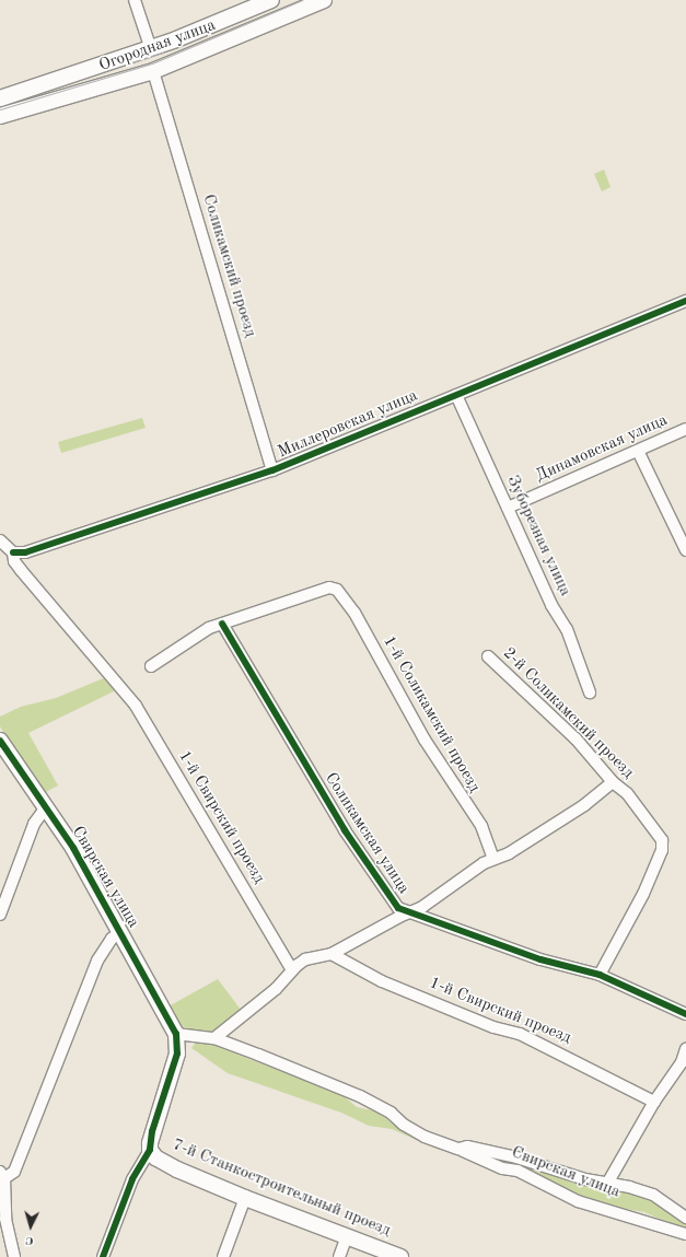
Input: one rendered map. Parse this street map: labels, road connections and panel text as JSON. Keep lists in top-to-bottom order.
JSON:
{
  "streets": {
    "street": [
      "Огородная улица",
      "Соликамский проезд",
      "Миллеровская улица",
      "Динамовская улица",
      "Зуборезная улица",
      "2-й Соликамский проезд",
      "1-й Соликамский проезд",
      "1-й Свирский проезд",
      "Соликамская улица",
      "Свирская улица",
      "7-й Станкостроительный проезд"
    ]
  },
  "crossings": [
    ["Огородная улица", "Соликамский проезд"],
    ["Соликамский проезд", "Миллеровская улица"],
    ["Миллеровская улица", "Зуборезная улица"],
    ["Миллеровская улица", "1-й Свирский проезд"],
    ["Динамовская улица", "Зуборезная улица"],
    ["2-й Соликамский проезд", "Соликамская улица"],
    ["1-й Соликамский проезд", "Соликамская улица"]
  ],
  "north": "bottom"
}
